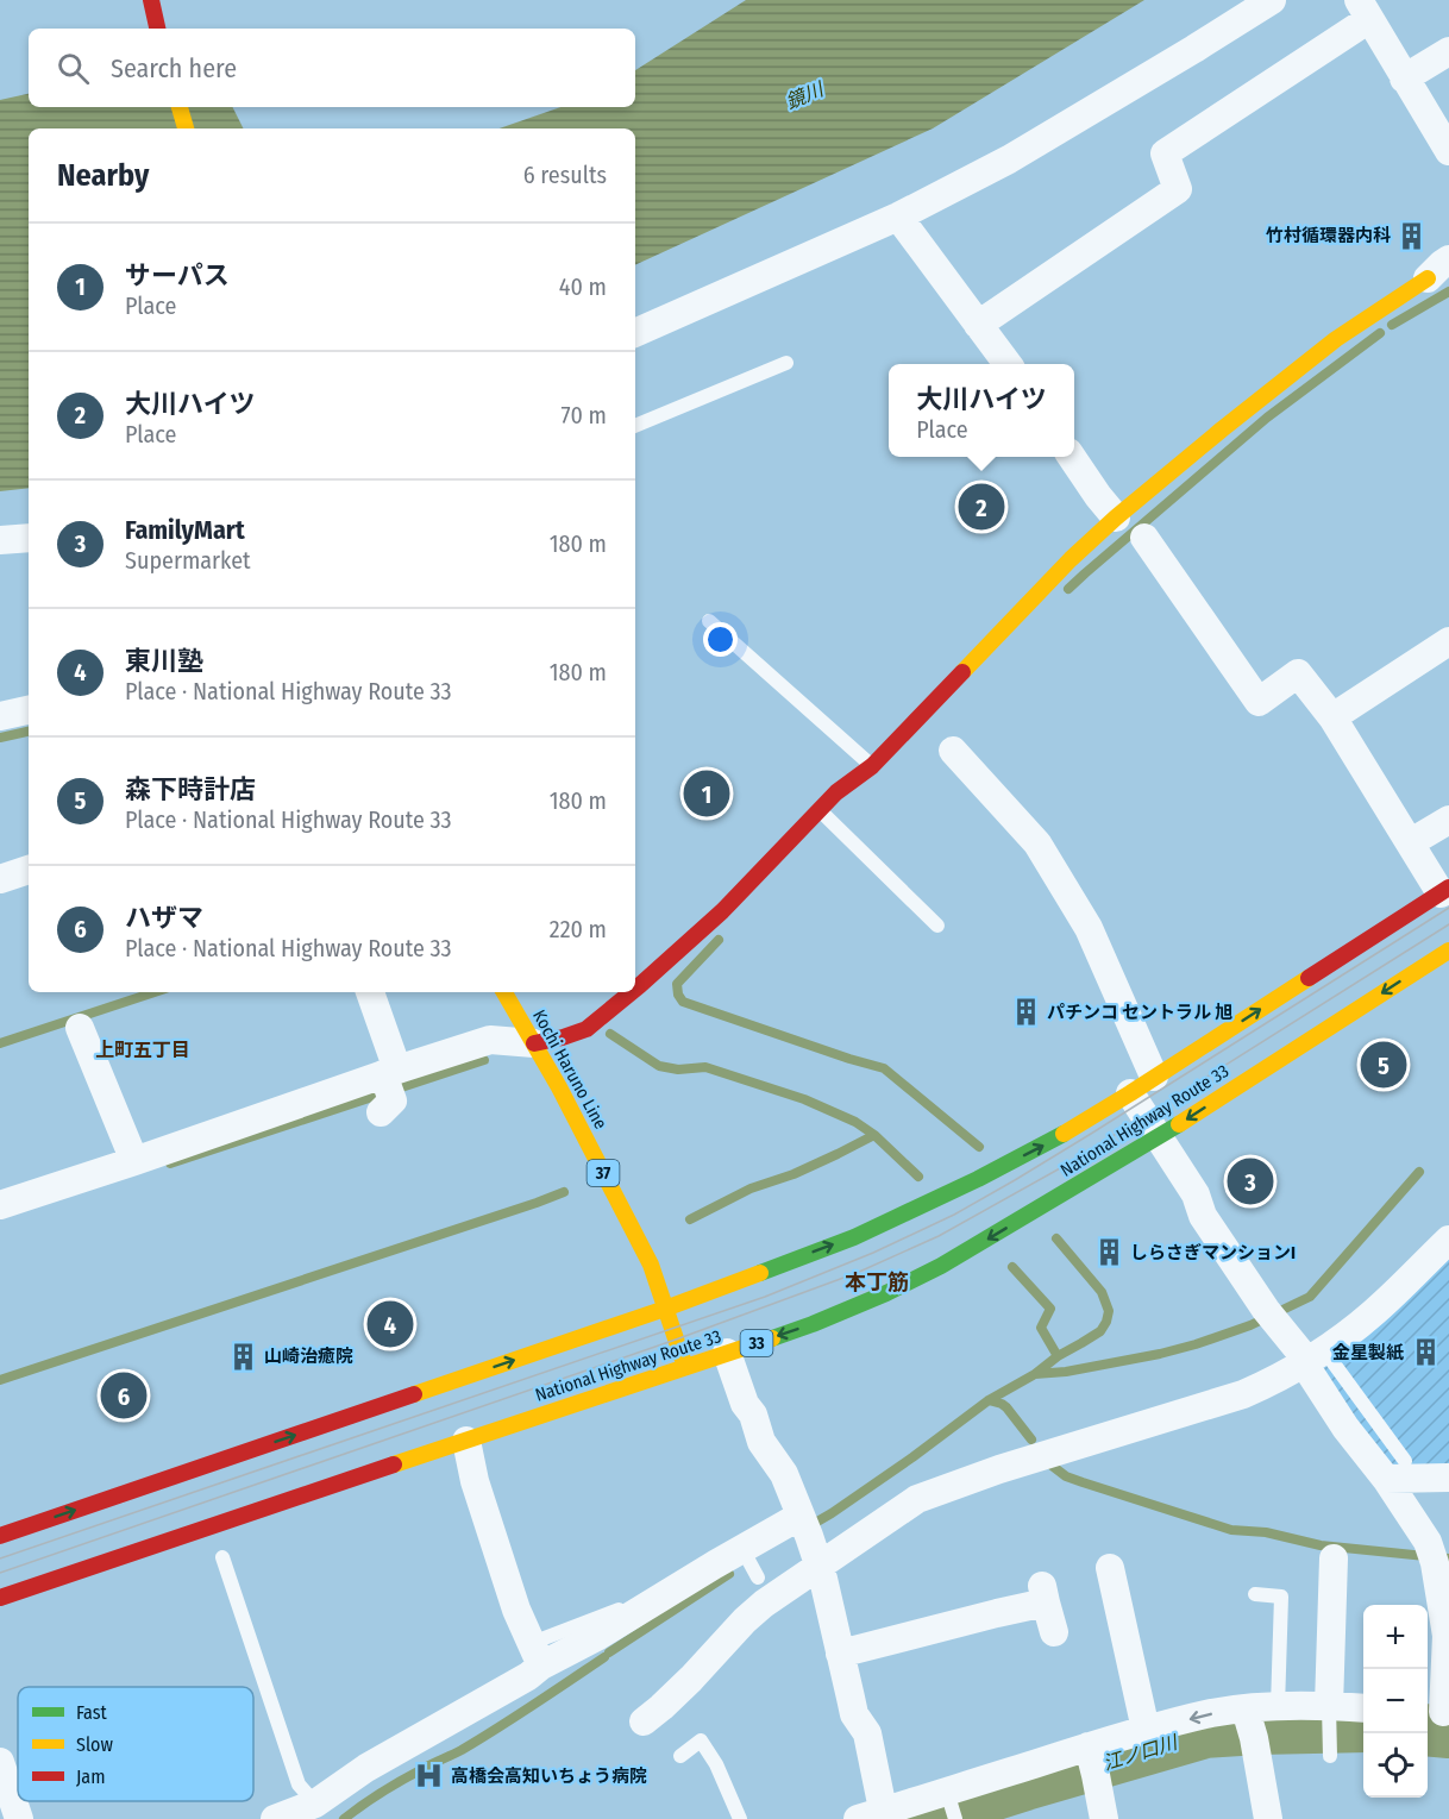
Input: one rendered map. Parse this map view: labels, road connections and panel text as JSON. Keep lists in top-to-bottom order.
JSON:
{
  "streets": {
    "main road": [
      "Kochi Haruno Line",
      "National Highway Route 33",
      "37",
      "33"
    ]
  },
  "crossings": [
    ["Kochi Haruno Line", "National Highway Route 33"]
  ],
  "districts": ["上町五丁目", "本丁筋"],
  "water": ["鏡川", "江ノ口川"],
  "places": {
    "building": [
      "竹村循環器内科",
      "パチンコ セントラル 旭",
      "しらさぎマンションI",
      "金星製紙",
      "山崎治癒院"
    ],
    "hospital": ["高橋会高知いちょう病院"]
  },
  "legend": ["Fast", "Slow", "Jam"],
  "page": {
    "search": "Search here",
    "heading": ["Nearby", "6 results"],
    "list": [
      {
        "mark": "1",
        "name": "サーパス",
        "note": "Place",
        "value": "40 m"
      },
      {
        "mark": "2",
        "name": "大川ハイツ",
        "note": "Place",
        "value": "70 m"
      },
      {
        "mark": "3",
        "name": "FamilyMart",
        "note": "Supermarket",
        "value": "180 m"
      },
      {
        "mark": "4",
        "name": "東川塾",
        "note": "Place · National Highway Route 33",
        "value": "180 m"
      },
      {
        "mark": "5",
        "name": "森下時計店",
        "note": "Place · National Highway Route 33",
        "value": "180 m"
      },
      {
        "mark": "6",
        "name": "ハザマ",
        "note": "Place · National Highway Route 33",
        "value": "220 m"
      }
    ],
    "popup": ["大川ハイツ", "Place"],
    "pins": [
      "2",
      "1",
      "5",
      "3",
      "4",
      "6"
    ],
    "map_buttons": ["+", "−"]
  }
}
